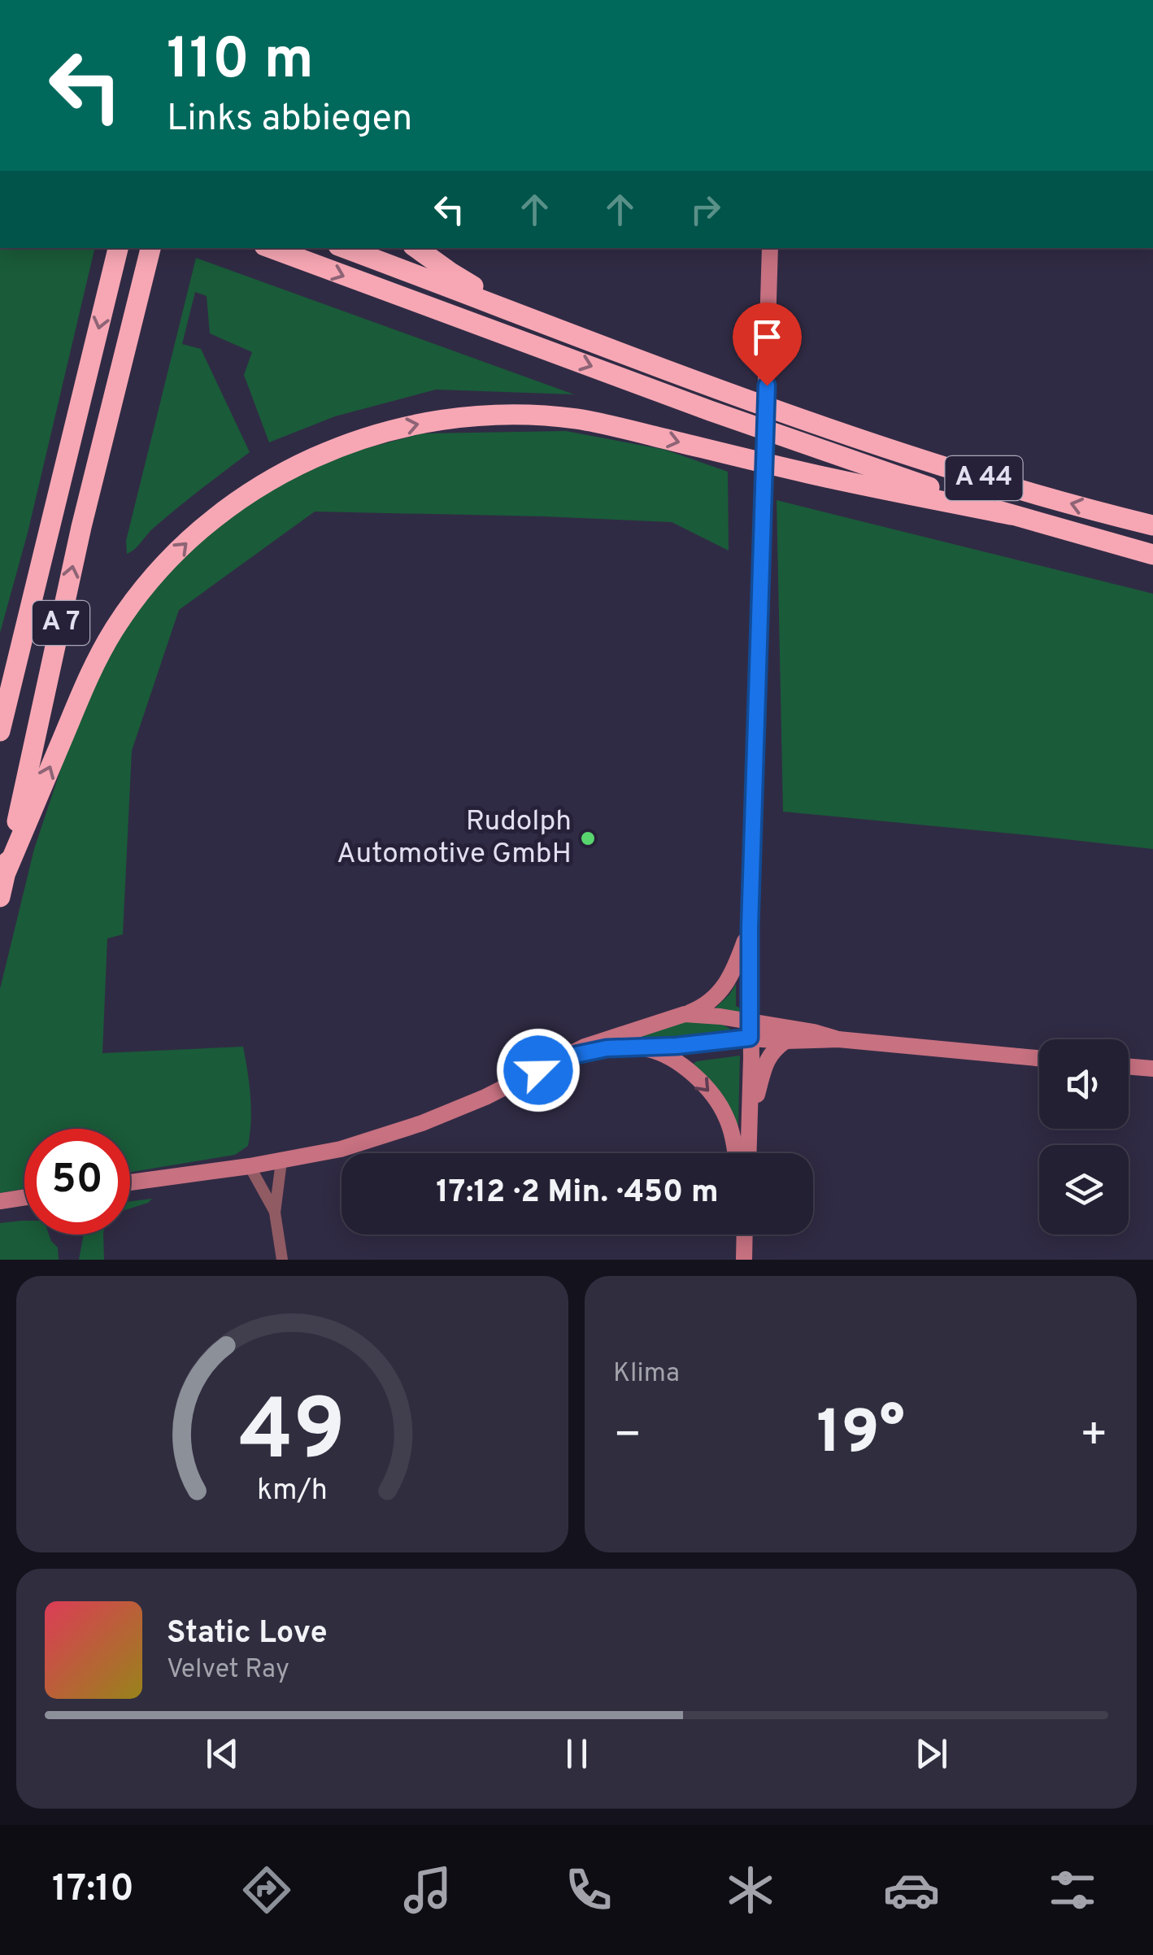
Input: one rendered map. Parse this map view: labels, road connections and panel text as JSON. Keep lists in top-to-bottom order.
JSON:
{
  "streets": {
    "highway": ["A 44", "A 7"]
  },
  "places": ["Rudolph Automotive GmbH"],
  "page": {
    "turn": ["110 m", "Links abbiegen"],
    "limit": "50",
    "trip": "17:12 · 2 Min. · 450 m",
    "tile": "Klima",
    "heat": ["−", "19°", "+"],
    "song": ["Static Love", "Velvet Ray"],
    "tabs": "17:10",
    "gauge": ["49", "km/h"]
  }
}
